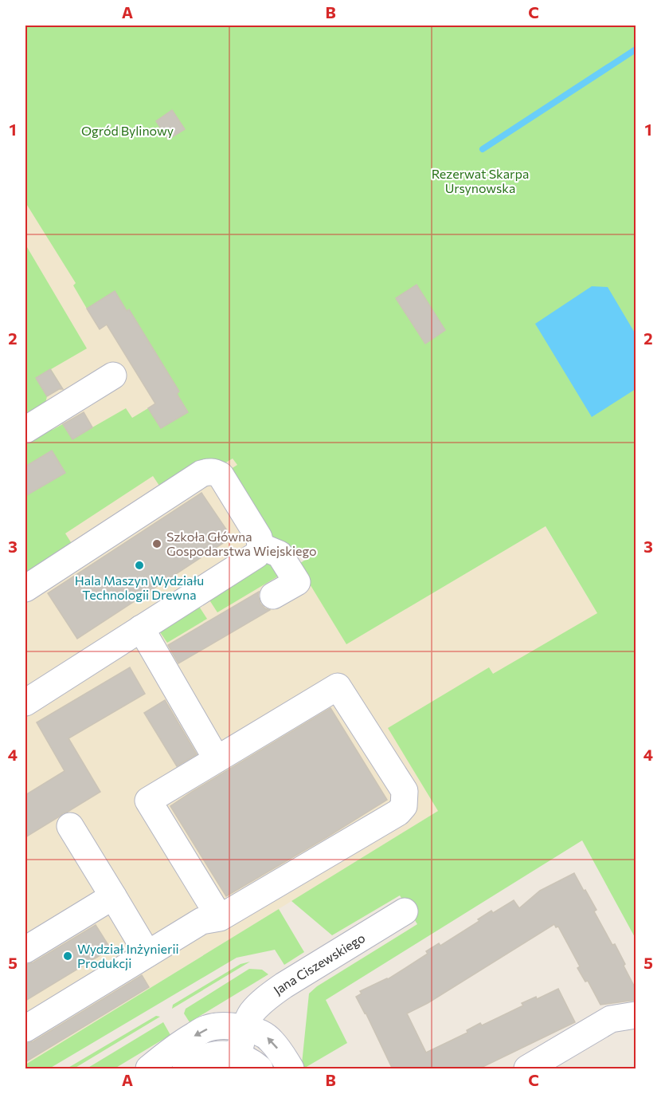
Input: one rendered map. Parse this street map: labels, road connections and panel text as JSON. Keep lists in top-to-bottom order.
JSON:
{
  "streets": {
    "street": ["Jana Ciszewskiego"]
  },
  "parks": ["Ogród Bylinowy", "Rezerwat Skarpa Ursynowska"],
  "places": ["Szkoła Główna Gospodarstwa Wiejskiego", "Hala Maszyn Wydziału Technologii Drewna", "Wydział Inżynierii Produkcji"],
  "grid": {
    "columns": ["A", "B", "C"],
    "rows": [
      "1",
      "2",
      "3",
      "4",
      "5"
    ]
  }
}
